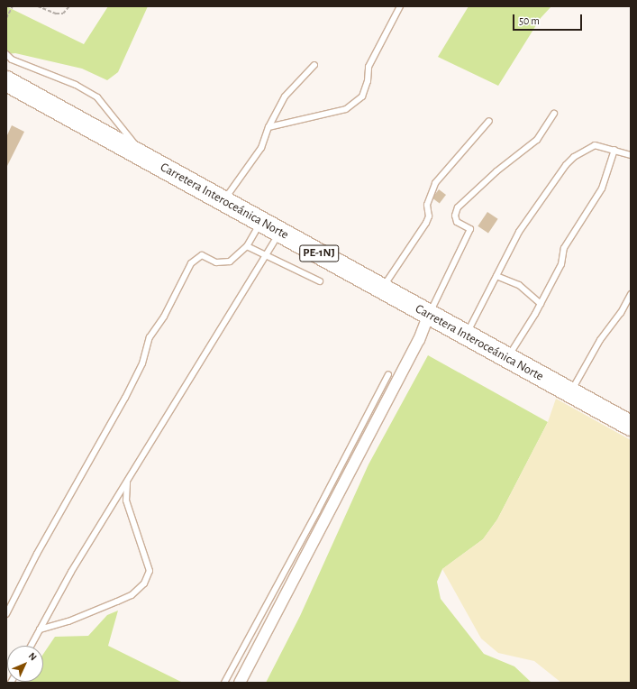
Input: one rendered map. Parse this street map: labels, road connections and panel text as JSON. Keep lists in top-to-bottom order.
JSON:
{
  "streets": {
    "highway": ["Carretera Interoceánica Norte", "PE-1NJ"]
  },
  "scale_bar": "50 m",
  "north": "top right"
}
